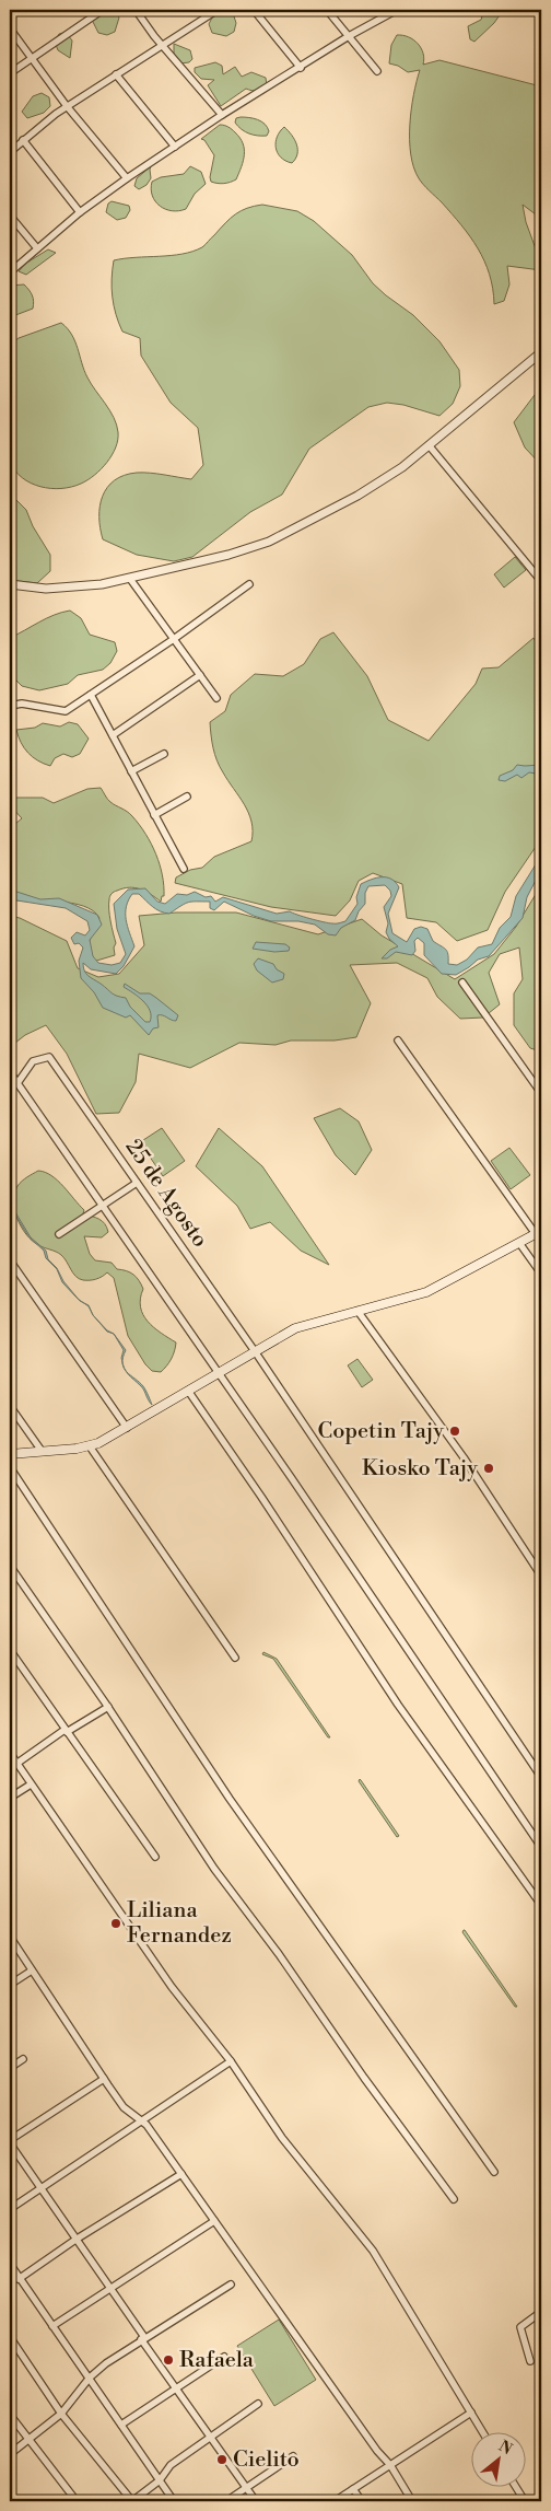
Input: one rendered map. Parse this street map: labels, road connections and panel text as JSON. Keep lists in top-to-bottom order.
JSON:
{
  "streets": {
    "street": ["25 de Agosto"]
  },
  "places": [
    "Copetin Tajy",
    "Kiosko Tajy",
    "Liliana Fernandez",
    "Rafaela",
    "Cielito"
  ],
  "north": "top right"
}
